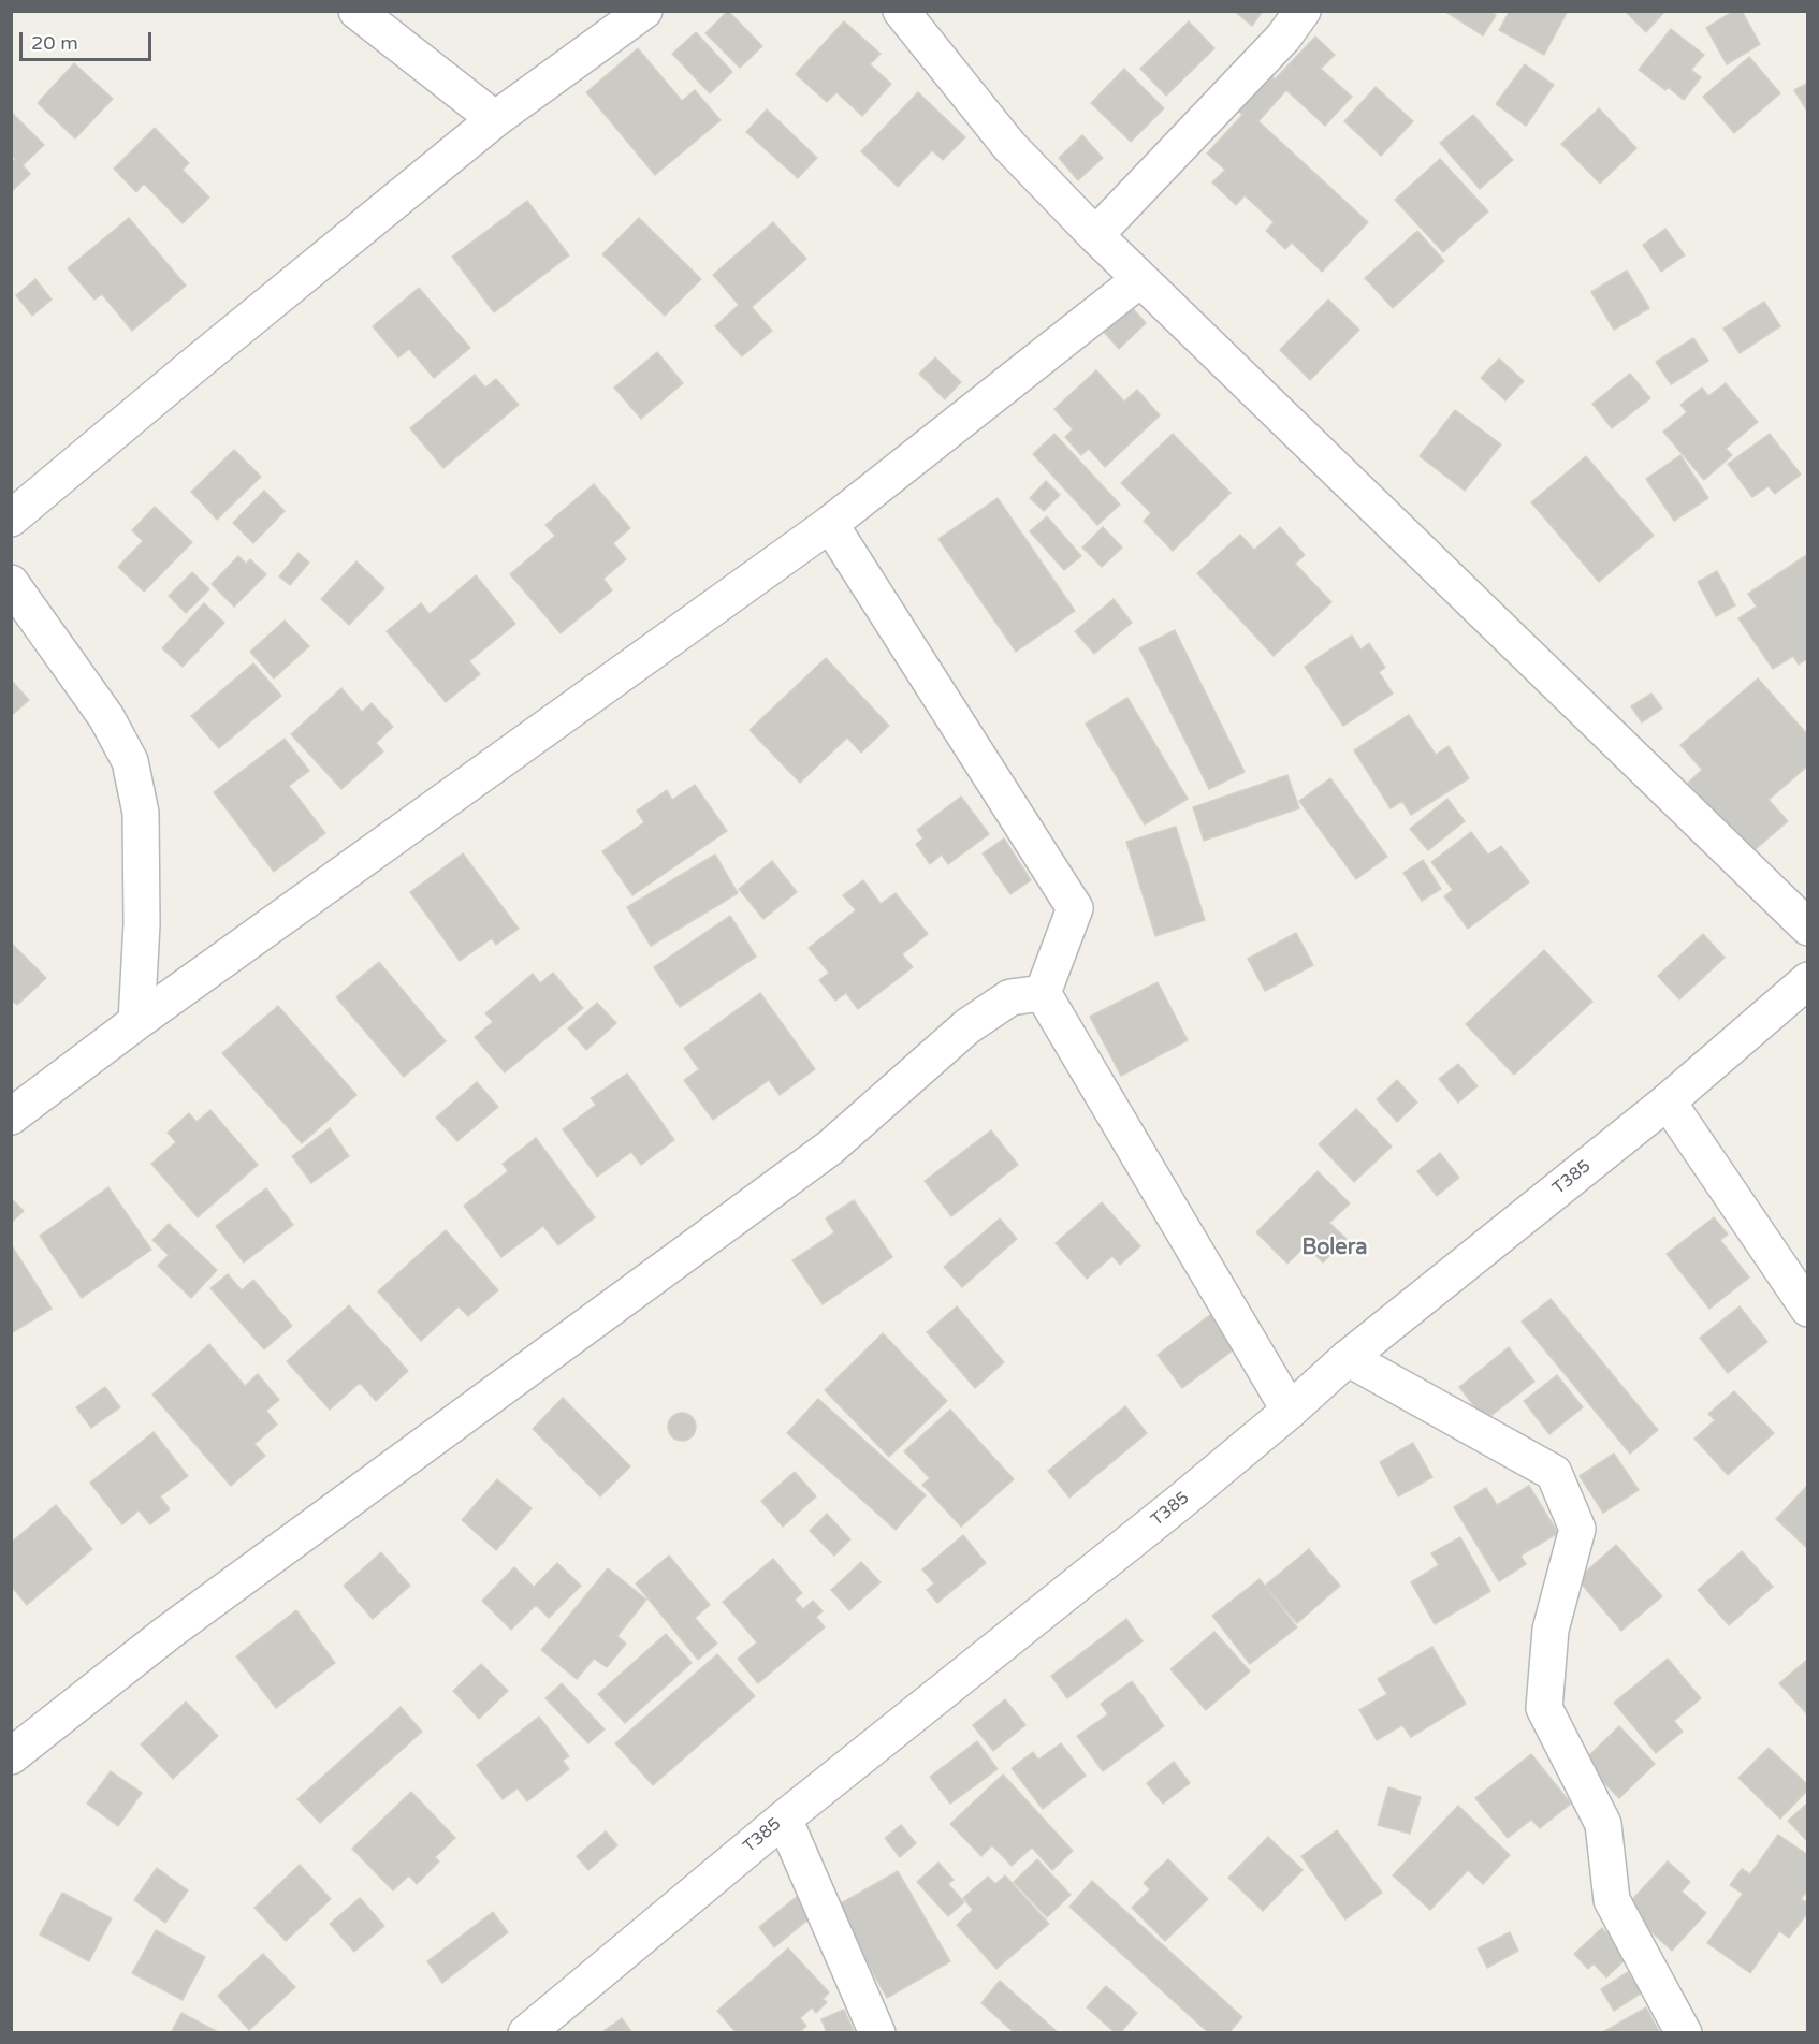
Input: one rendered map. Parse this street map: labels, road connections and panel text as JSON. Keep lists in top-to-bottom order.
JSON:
{
  "streets": {
    "street": ["T385"]
  },
  "districts": ["Bolera"],
  "scale_bar": "20 m"
}
